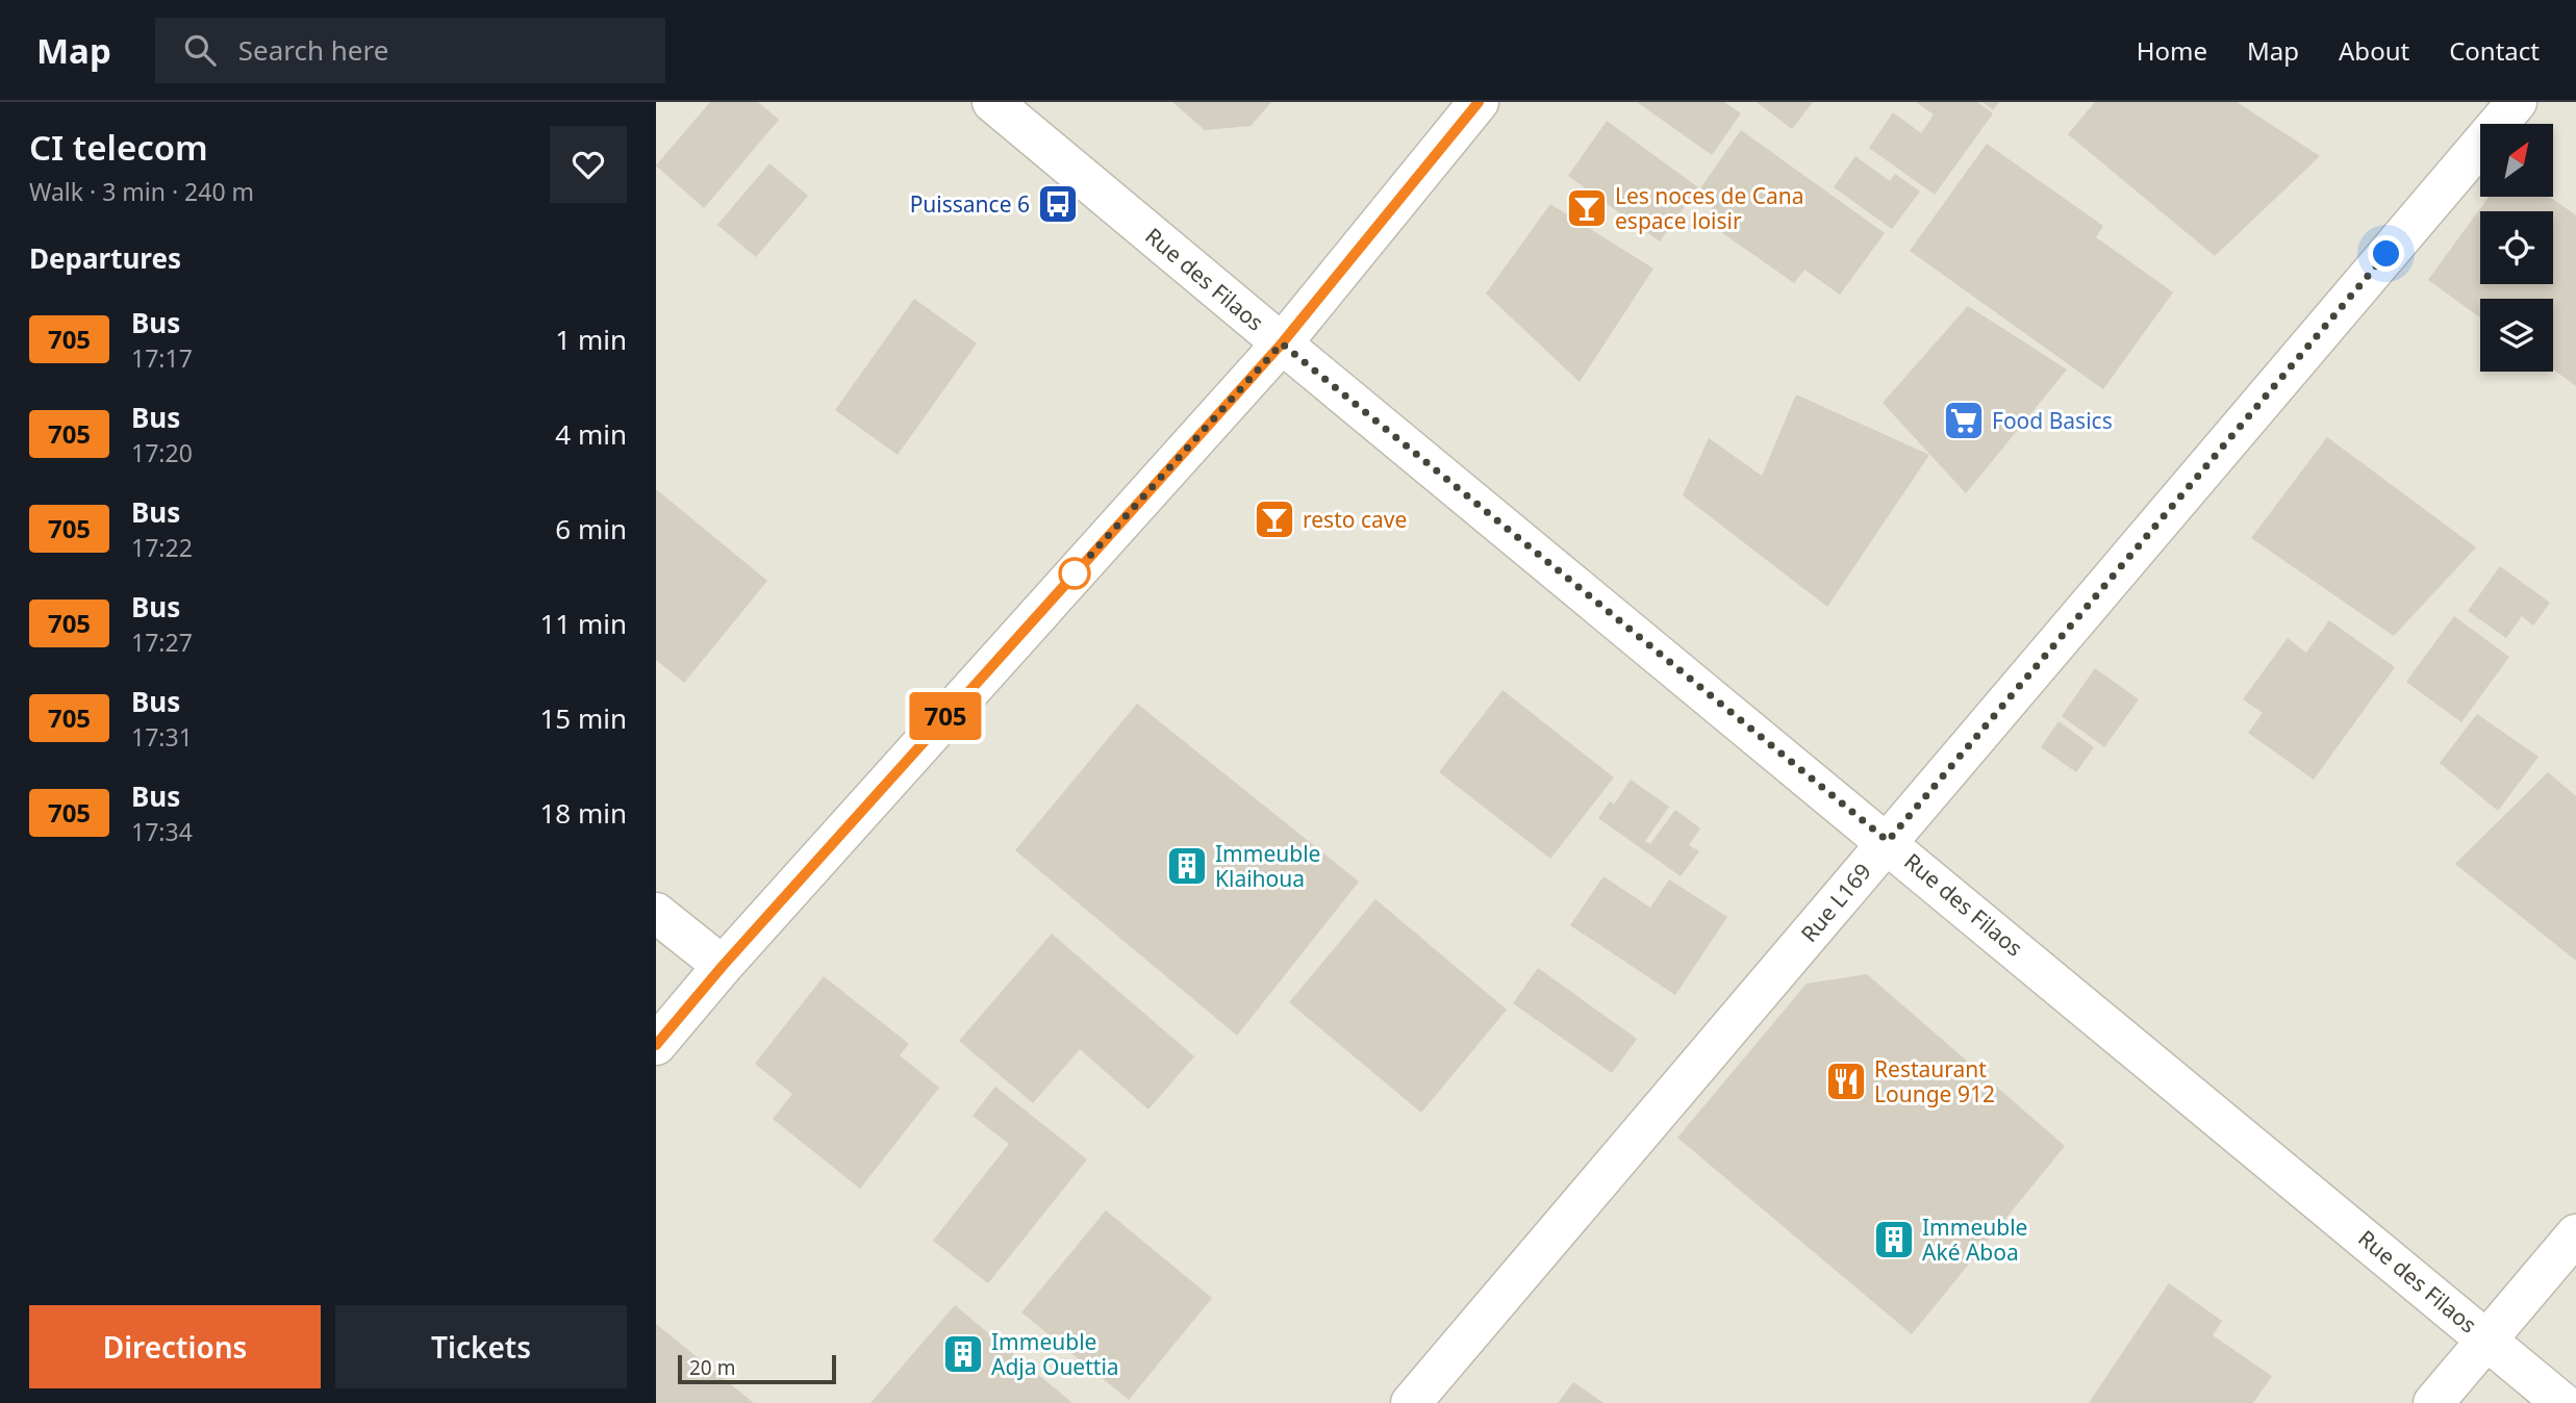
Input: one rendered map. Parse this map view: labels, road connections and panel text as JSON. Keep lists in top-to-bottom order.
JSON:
{
  "streets": {
    "street": ["Rue des Filaos", "Rue L169"]
  },
  "crossings": [
    ["Rue des Filaos", "Rue L169"]
  ],
  "places": {
    "bus stop": ["Puissance 6"],
    "bar": ["Les noces de Cana espace loisir", "resto cave"],
    "supermarket": ["Food Basics"],
    "building": ["Immeuble Klaihoua", "Immeuble Aké Aboa", "Immeuble Adja Ouettia"],
    "restaurant": ["Restaurant Lounge 912"]
  },
  "lines": ["bus line 705"],
  "scale_bar": "20 m",
  "north": "top right",
  "page": {
    "header": "Map",
    "search": "Search here",
    "nav": [
      "Home",
      "Map",
      "About",
      "Contact"
    ],
    "heading": [
      ["CI telecom", "Walk · 3 min · 240 m"],
      "Departures"
    ],
    "on_map": "705",
    "list": [
      {
        "mark": "705",
        "name": "Bus",
        "note": "17:17",
        "value": "1 min"
      },
      {
        "mark": "705",
        "name": "Bus",
        "note": "17:20",
        "value": "4 min"
      },
      {
        "mark": "705",
        "name": "Bus",
        "note": "17:22",
        "value": "6 min"
      },
      {
        "mark": "705",
        "name": "Bus",
        "note": "17:27",
        "value": "11 min"
      },
      {
        "mark": "705",
        "name": "Bus",
        "note": "17:31",
        "value": "15 min"
      },
      {
        "mark": "705",
        "name": "Bus",
        "note": "17:34",
        "value": "18 min"
      }
    ],
    "buttons": ["Directions", "Tickets"],
    "scale": "20 m"
  }
}
